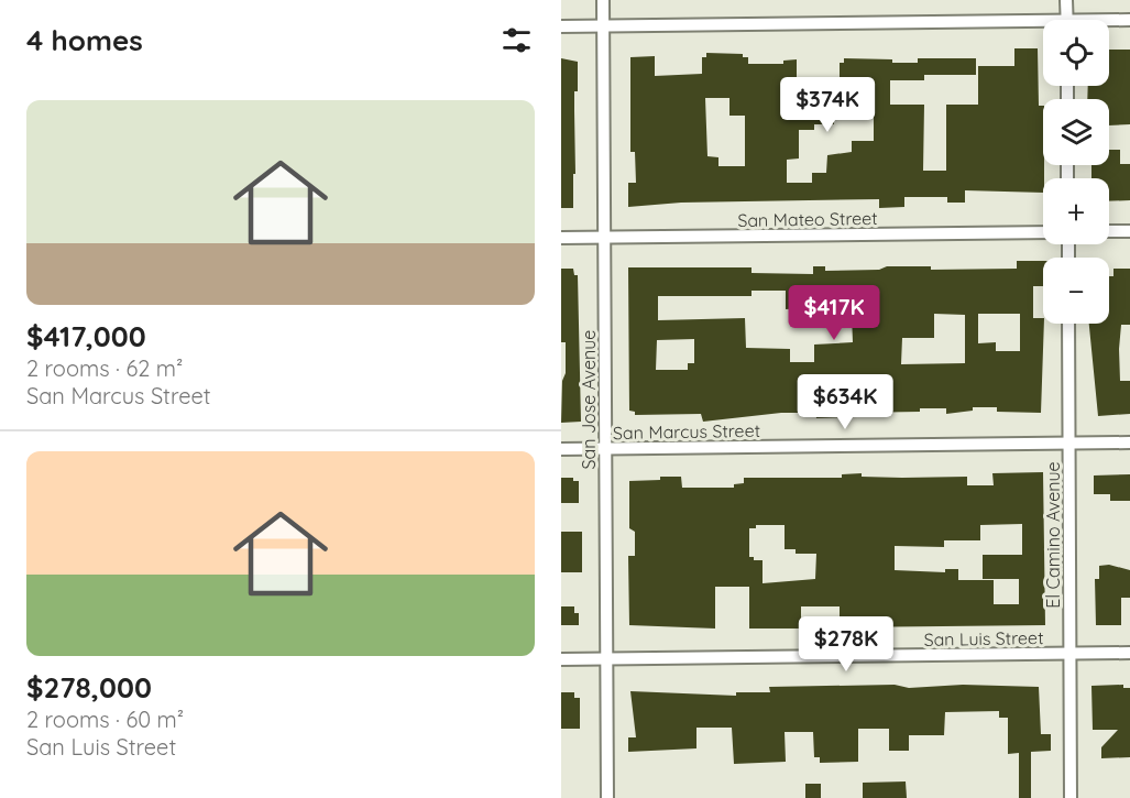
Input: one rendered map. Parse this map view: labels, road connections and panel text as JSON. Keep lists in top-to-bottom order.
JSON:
{
  "streets": {
    "street": [
      "San Mateo Street",
      "San Jose Avenue",
      "San Marcus Street",
      "El Camino Avenue",
      "San Luis Street"
    ]
  },
  "crossings": [
    ["San Mateo Street", "San Jose Avenue"],
    ["San Jose Avenue", "San Marcus Street"],
    ["San Jose Avenue", "San Luis Street"],
    ["San Marcus Street", "El Camino Avenue"],
    ["El Camino Avenue", "San Luis Street"]
  ],
  "page": {
    "heading": "4 homes",
    "map_buttons": ["+", "−"],
    "price": [
      "$374K",
      "$417K",
      "$634K",
      "$278K"
    ],
    "list": [
      {
        "name": "$417,000",
        "note": "2 rooms · 62 m² · San Marcus Street"
      },
      {
        "name": "$278,000",
        "note": "2 rooms · 60 m² · San Luis Street"
      }
    ]
  }
}
